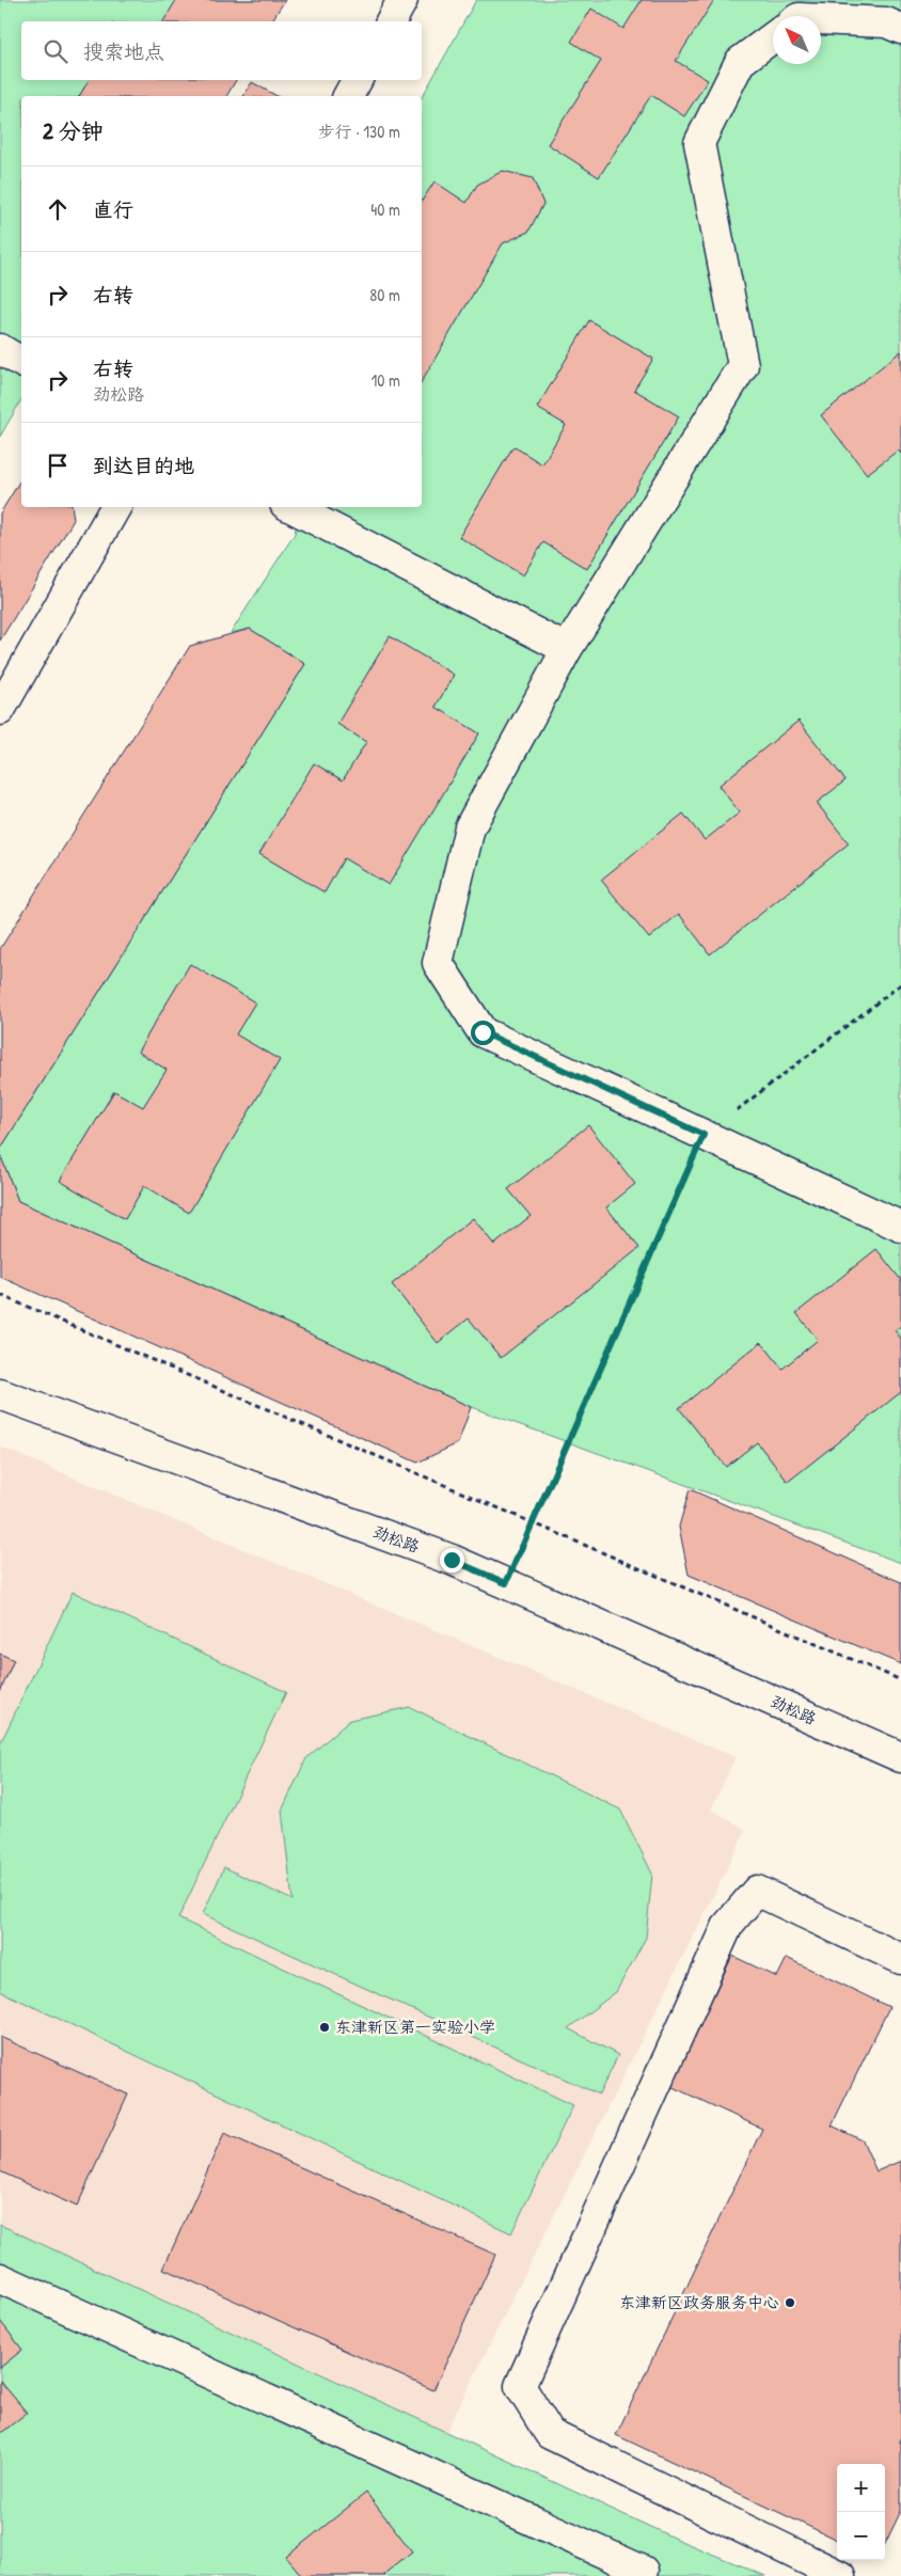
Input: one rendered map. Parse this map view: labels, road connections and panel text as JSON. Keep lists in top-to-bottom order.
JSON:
{
  "streets": {
    "street": ["劲松路"]
  },
  "places": ["东津新区第一实验小学", "东津新区政务服务中心"],
  "north": "top left",
  "page": {
    "search": "搜索地点",
    "heading": ["2 分钟", "步行 · 130 m"],
    "list": [
      ["直行", "40 m"],
      ["右转", "80 m"],
      ["右转", "劲松路", "10 m"],
      "到达目的地"
    ],
    "map_buttons": ["+", "−"]
  }
}
